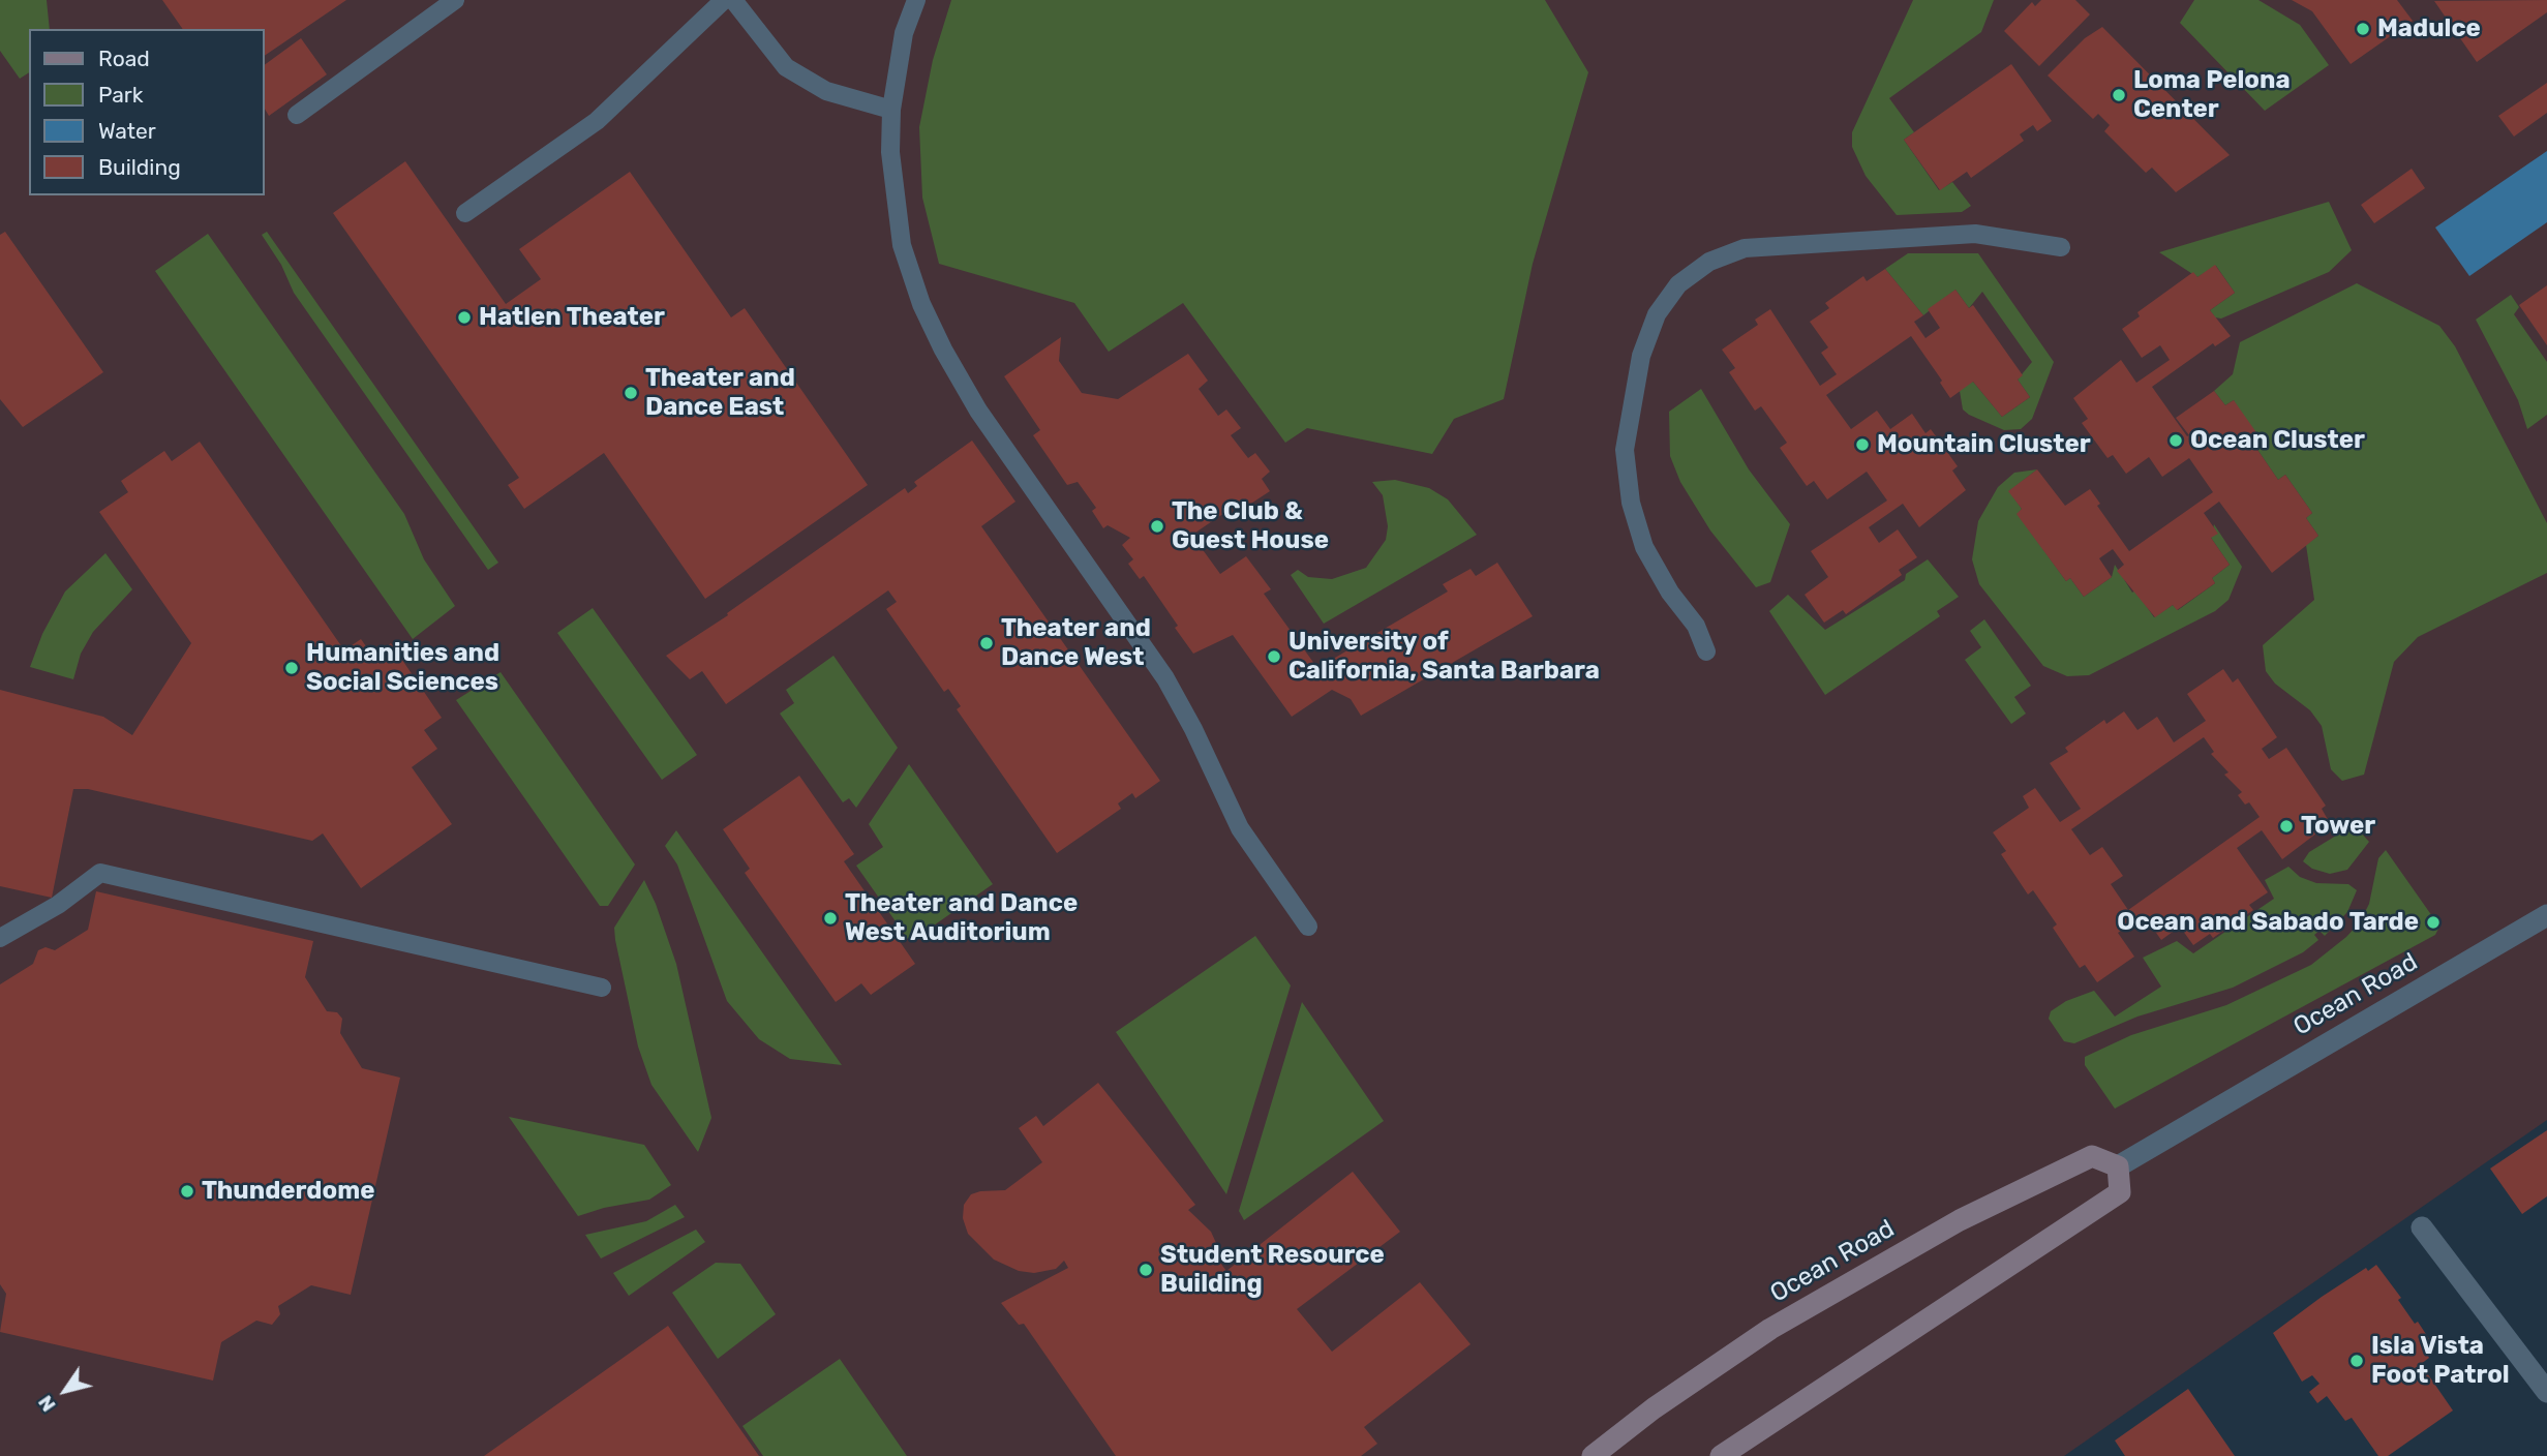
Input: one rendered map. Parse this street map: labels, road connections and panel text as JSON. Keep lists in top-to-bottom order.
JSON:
{
  "streets": {
    "street": ["Ocean Road"]
  },
  "places": [
    "Madulce",
    "Loma Pelona Center",
    "Hatlen Theater",
    "Theater and Dance East",
    "Ocean Cluster",
    "Mountain Cluster",
    "The Club & Guest House",
    "Theater and Dance West",
    "University of California, Santa Barbara",
    "Humanities and Social Sciences",
    "Tower",
    "Theater and Dance West Auditorium",
    "Ocean and Sabado Tarde",
    "Thunderdome",
    "Student Resource Building",
    "Isla Vista Foot Patrol"
  ],
  "legend": [
    "Road",
    "Park",
    "Water",
    "Building"
  ],
  "north": "bottom left"
}
